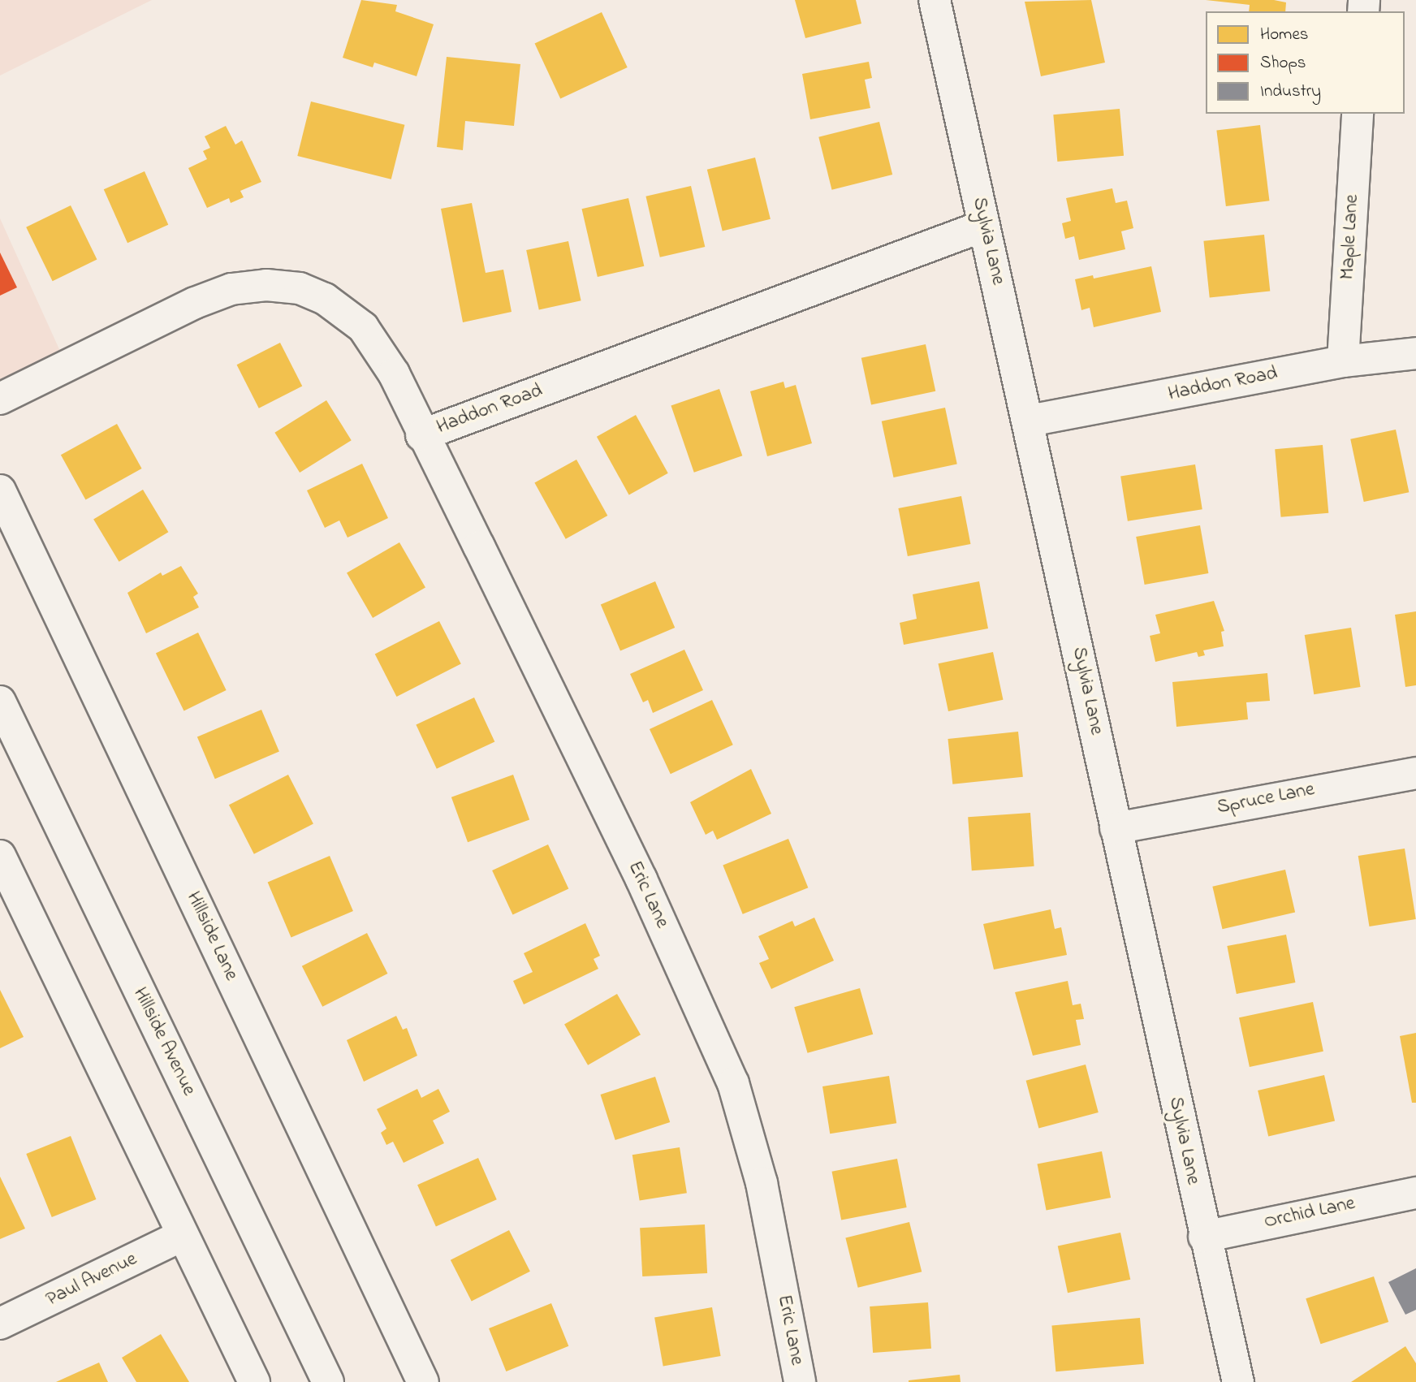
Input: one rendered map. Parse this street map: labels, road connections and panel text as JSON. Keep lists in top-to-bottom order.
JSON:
{
  "streets": {
    "street": [
      "Maple Lane",
      "Sylvia Lane",
      "Haddon Road",
      "Spruce Lane",
      "Eric Lane",
      "Hillside Lane",
      "Hillside Avenue",
      "Orchid Lane",
      "Paul Avenue"
    ]
  },
  "crossings": [
    ["Maple Lane", "Haddon Road"],
    ["Sylvia Lane", "Haddon Road"],
    ["Sylvia Lane", "Spruce Lane"],
    ["Sylvia Lane", "Orchid Lane"],
    ["Haddon Road", "Eric Lane"]
  ],
  "legend": ["Homes", "Shops", "Industry"]
}
